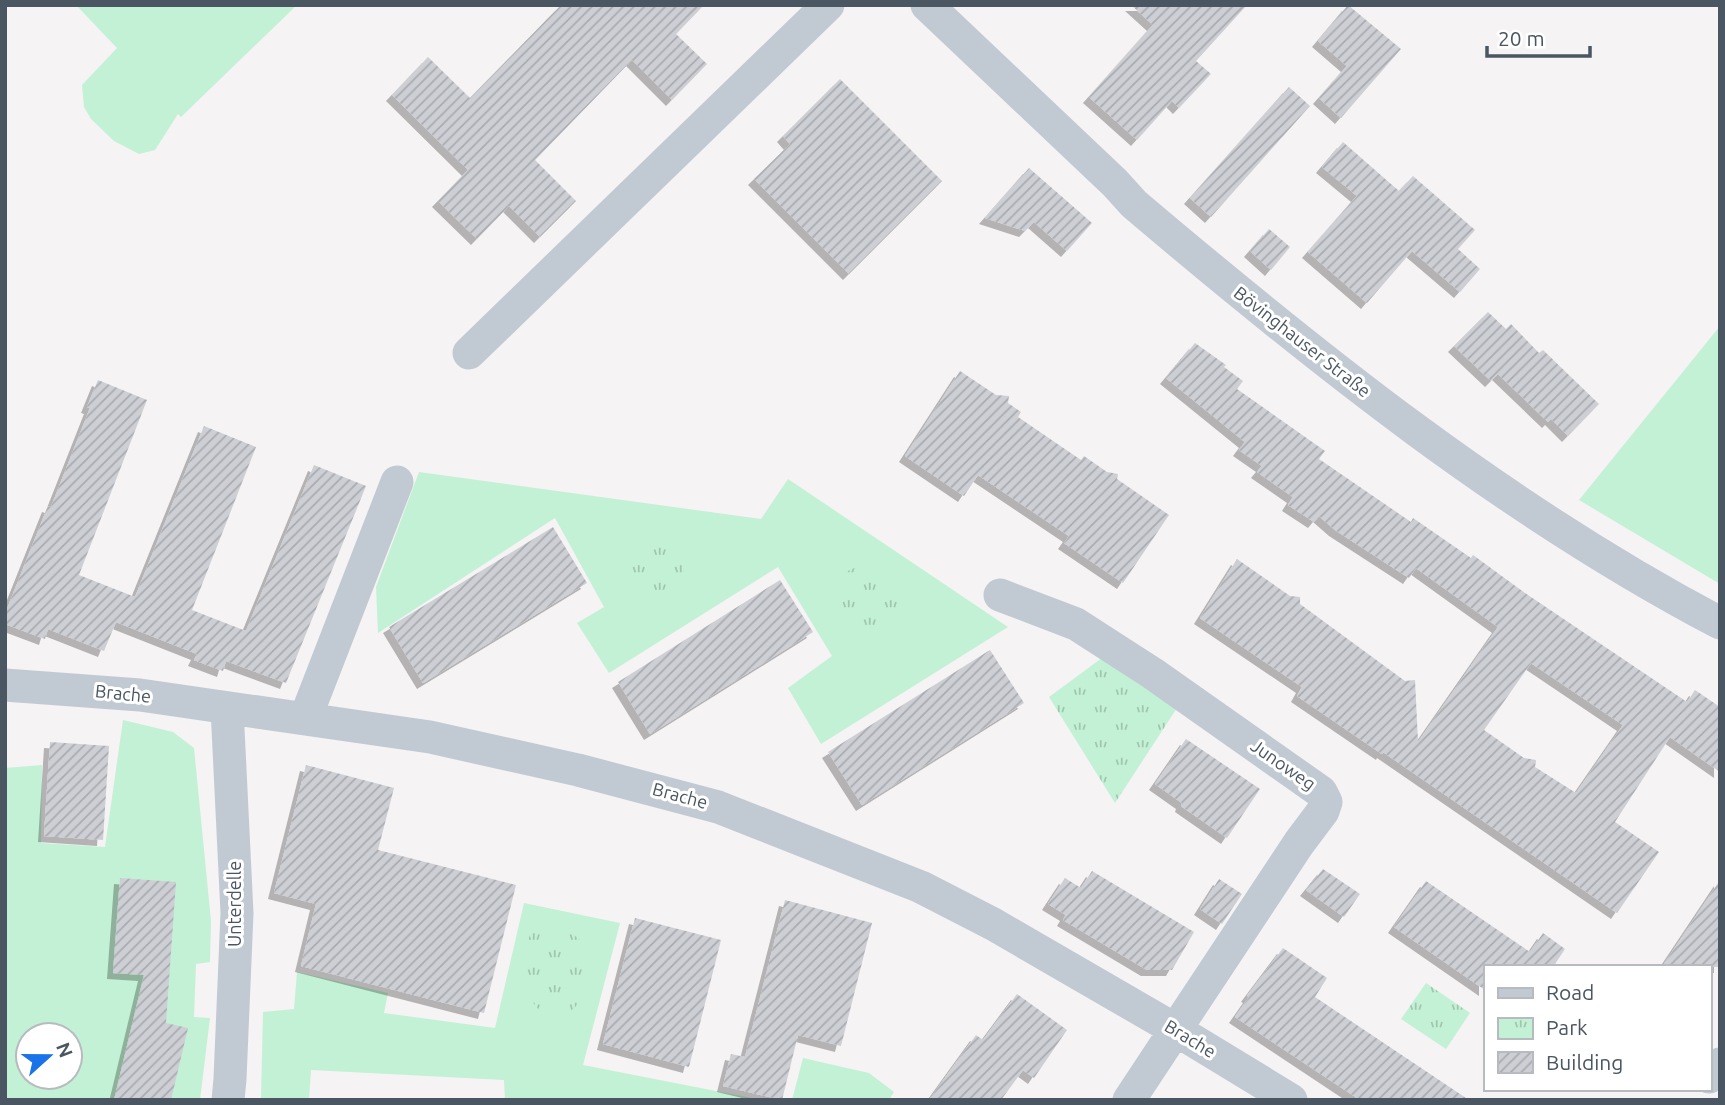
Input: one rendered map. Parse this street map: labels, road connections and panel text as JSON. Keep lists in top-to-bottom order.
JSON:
{
  "streets": {
    "street": [
      "Bövinghauser Straße",
      "Brache",
      "Junoweg",
      "Unterdelle"
    ]
  },
  "crossings": [
    ["Brache", "Junoweg"],
    ["Brache", "Unterdelle"]
  ],
  "legend": ["Road", "Park", "Building"],
  "scale_bar": "20 m",
  "north": "right"
}
